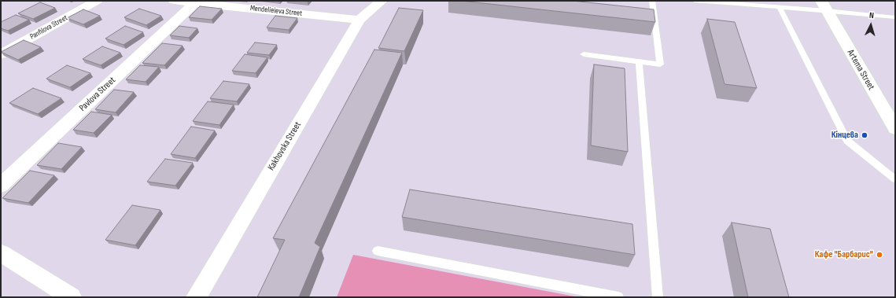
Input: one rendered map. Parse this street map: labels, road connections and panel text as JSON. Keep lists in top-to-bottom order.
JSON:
{
  "streets": {
    "main road": ["Artema Street"],
    "street": [
      "Mendelieieva Street",
      "Panfilova Street",
      "Pavlova Street",
      "Kakhovska Street"
    ]
  },
  "crossings": [
    ["Mendelieieva Street", "Pavlova Street"],
    ["Mendelieieva Street", "Kakhovska Street"]
  ],
  "places": ["Кінцева", "Кафе \"Барбарис\""],
  "north": "top"
}
